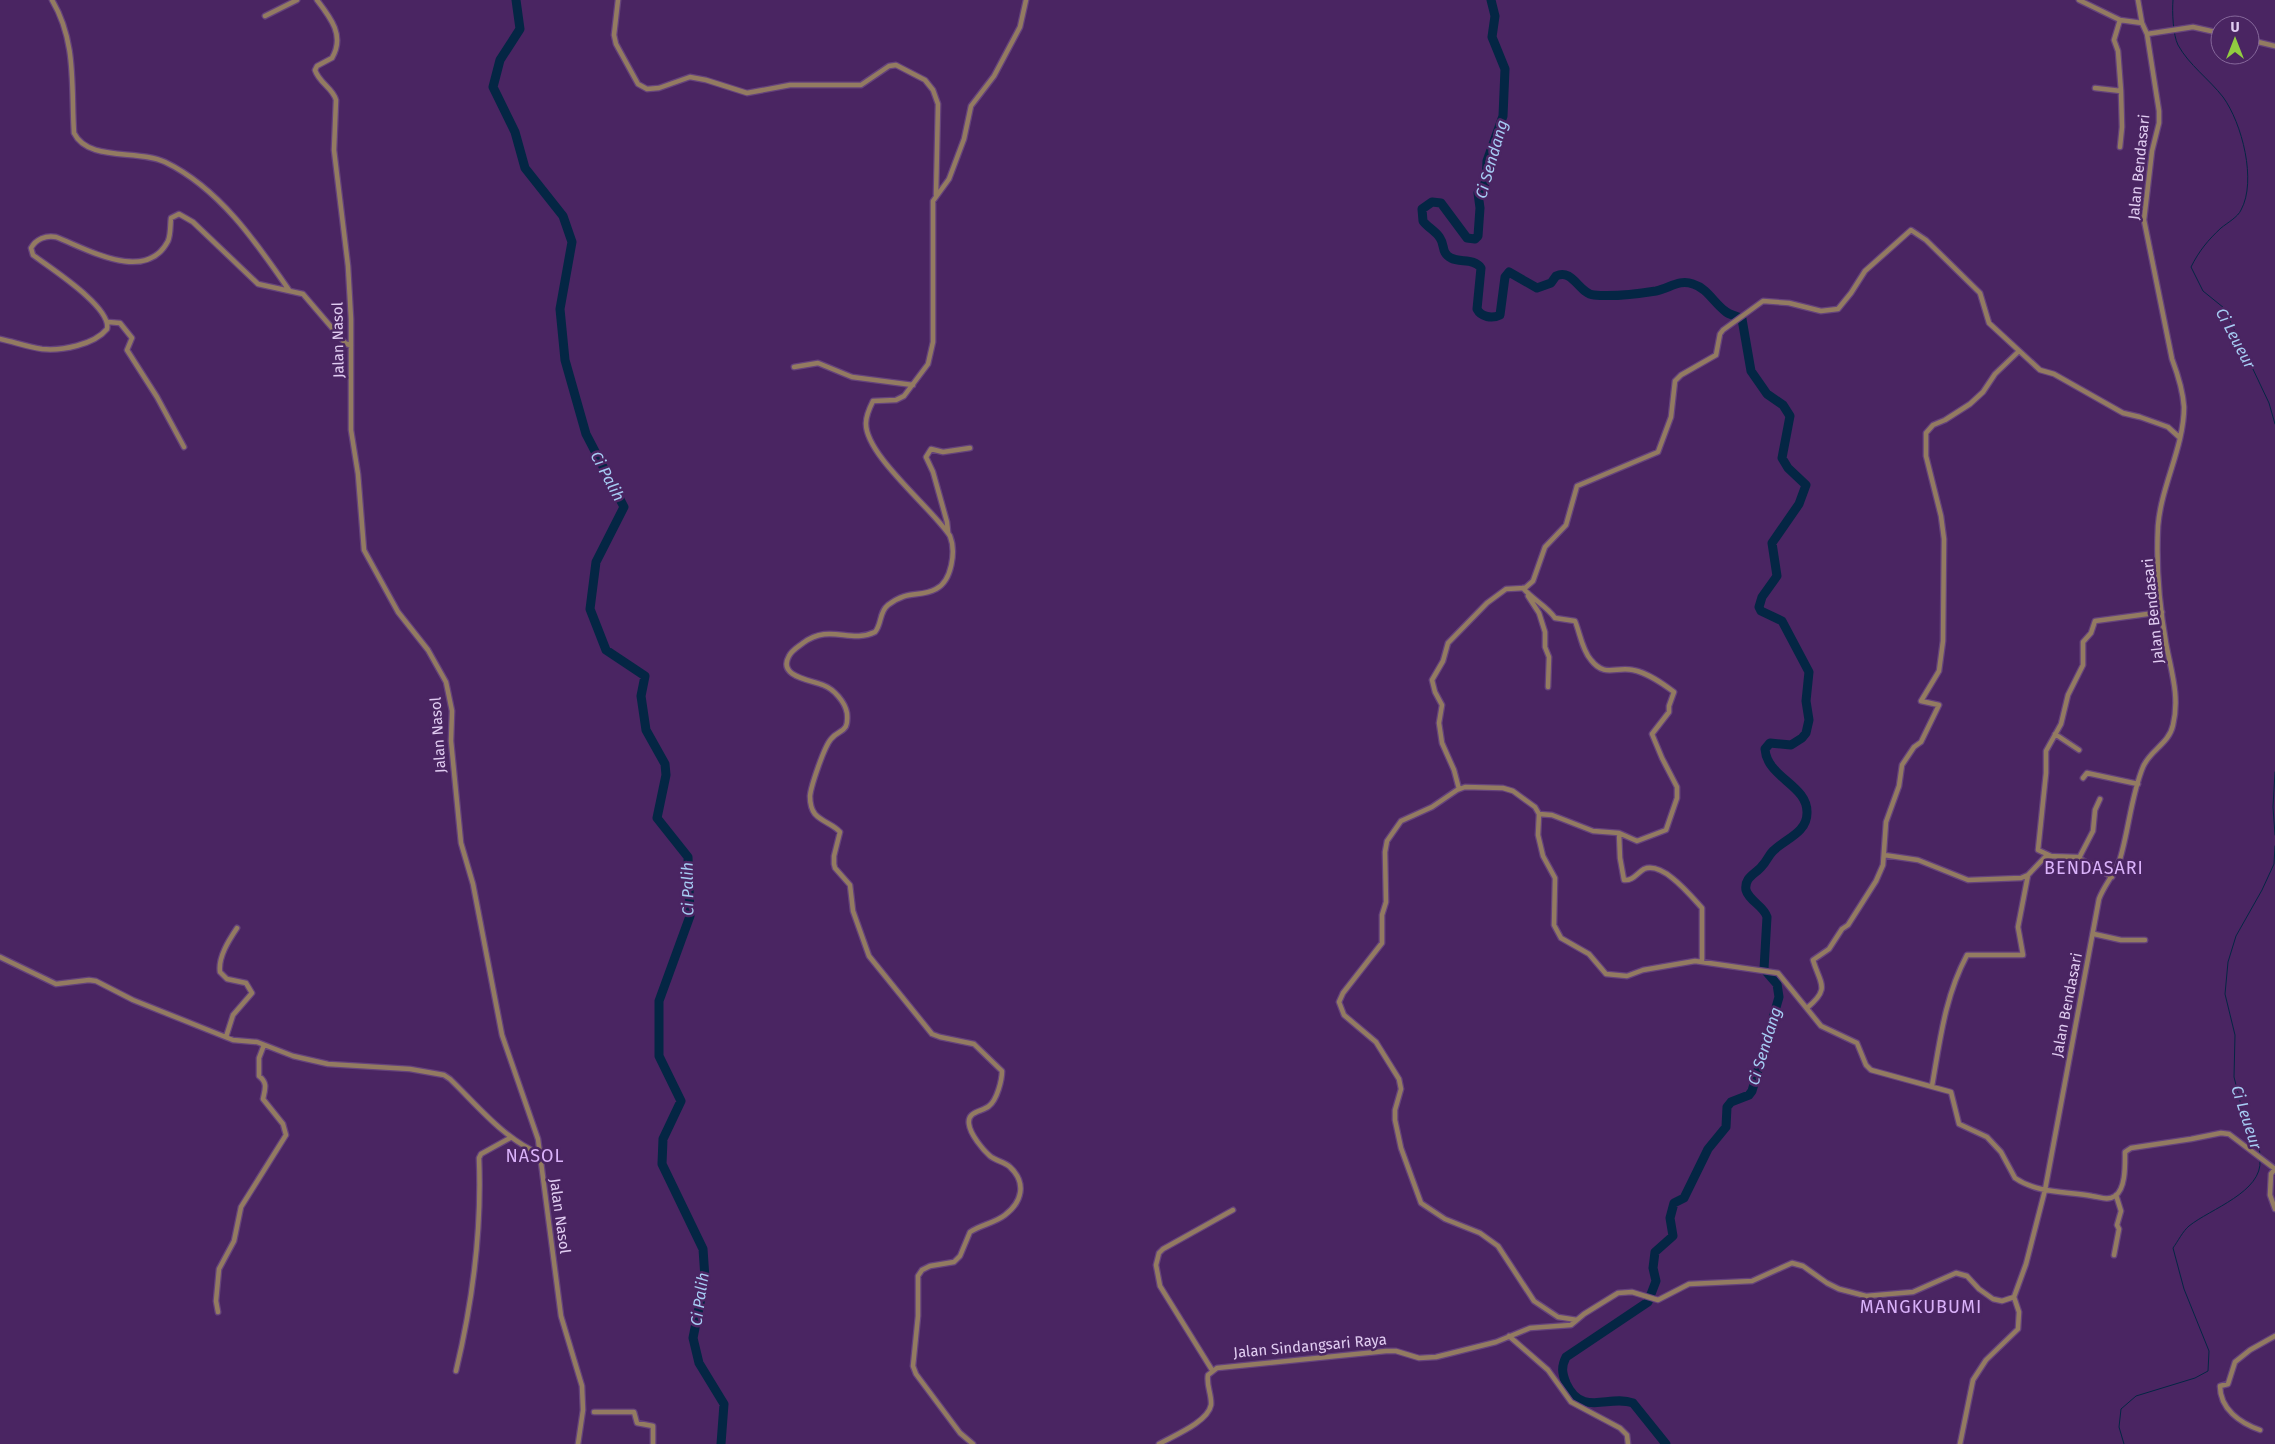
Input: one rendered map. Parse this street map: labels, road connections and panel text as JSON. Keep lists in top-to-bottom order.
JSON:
{
  "streets": {
    "street": ["Jalan Bendasari", "Jalan Nasol", "Jalan Sindangsari Raya"]
  },
  "districts": ["BENDASARI", "NASOL", "MANGKUBUMI"],
  "water": ["Ci Sendang", "Ci Leueur", "Ci Palih"],
  "north": "top"
}
